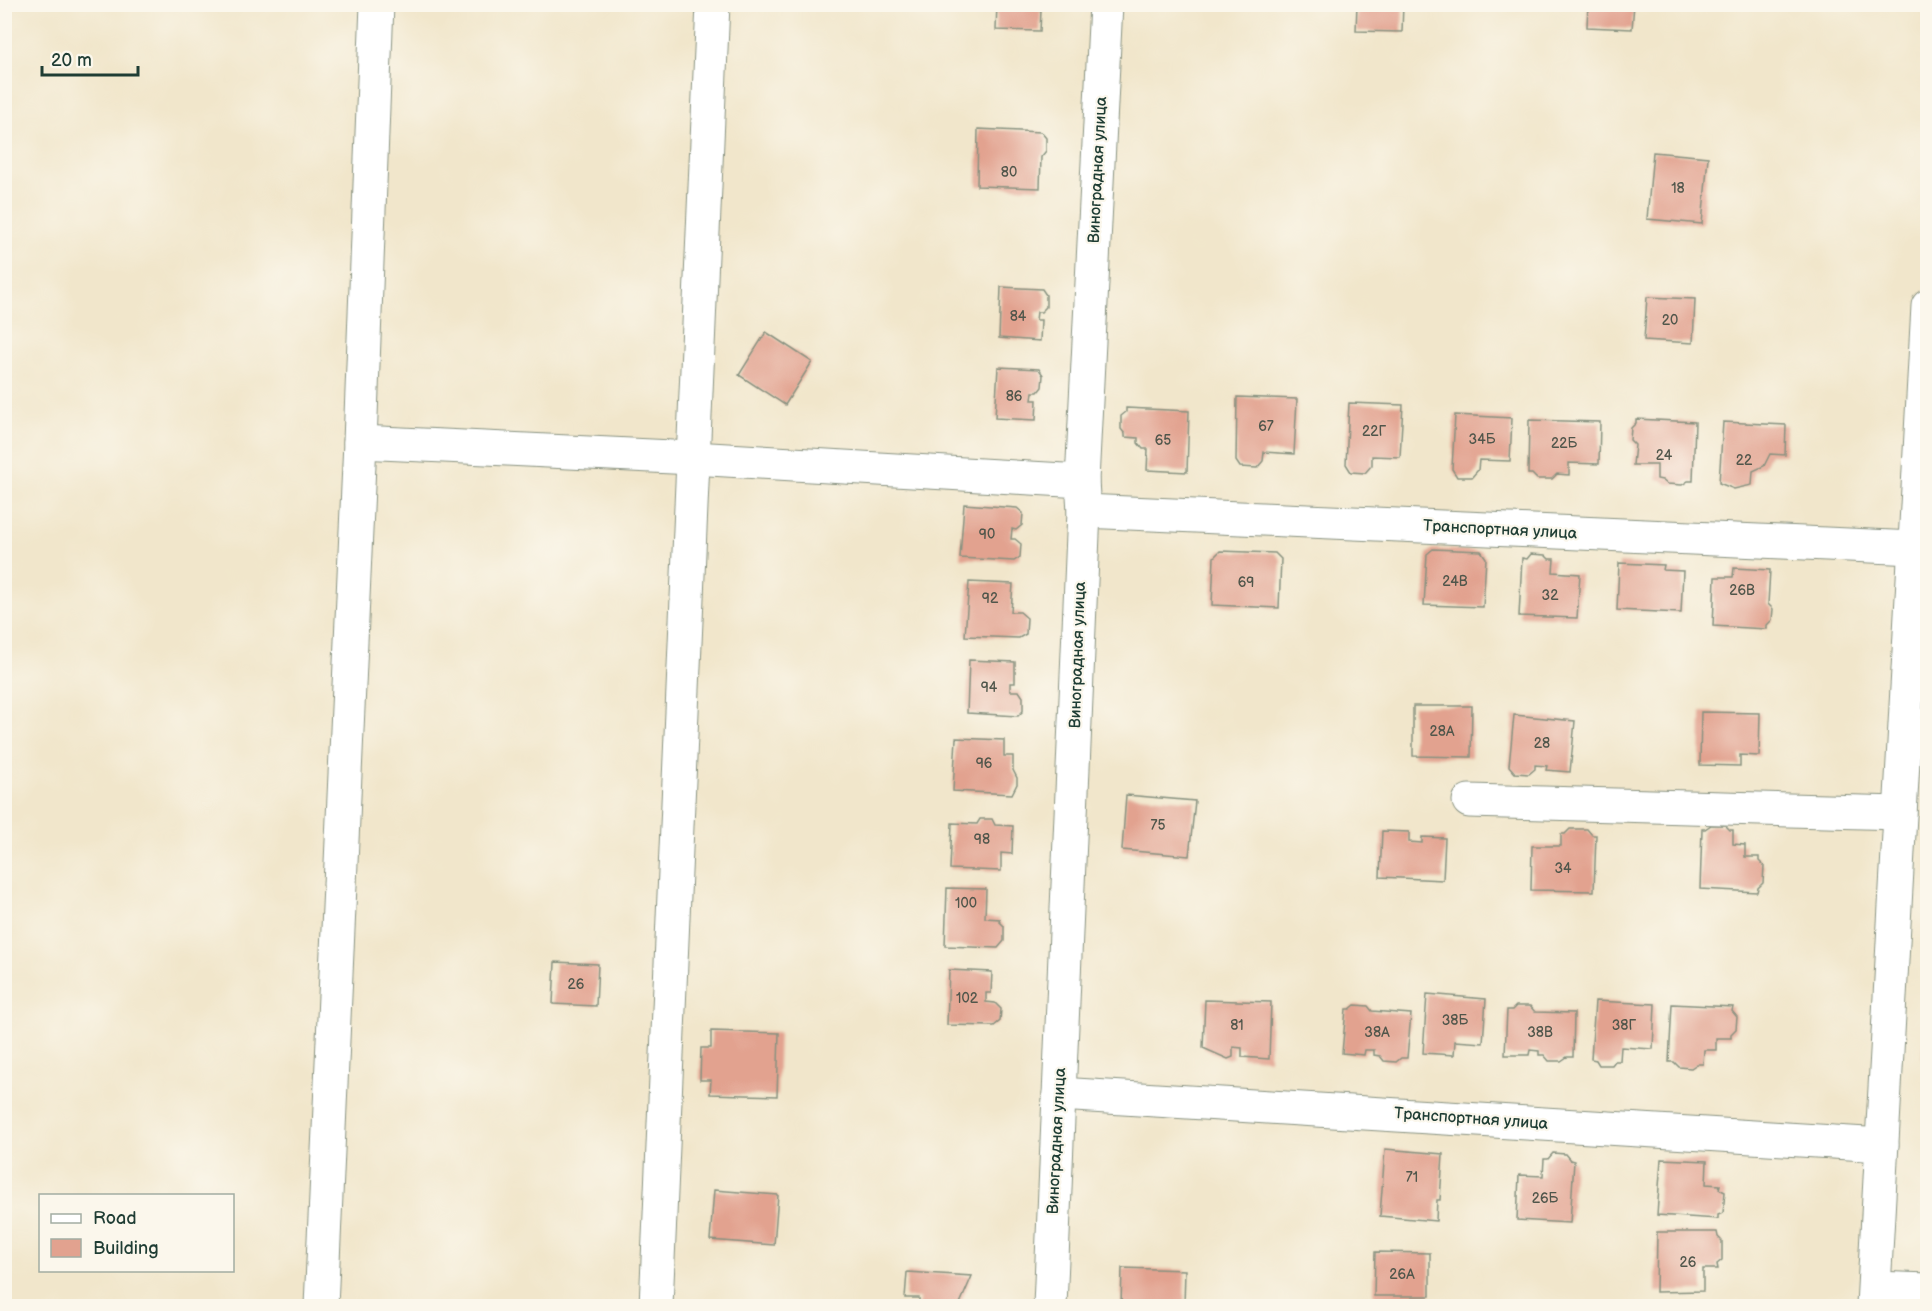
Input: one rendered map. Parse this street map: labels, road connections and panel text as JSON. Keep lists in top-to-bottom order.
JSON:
{
  "streets": {
    "street": ["Виноградная улица", "Транспортная улица"]
  },
  "crossings": [
    ["Виноградная улица", "Транспортная улица"]
  ],
  "house_numbers": [
    "80",
    "18",
    "84",
    "20",
    "86",
    "67",
    "22Г",
    "34Б",
    "65",
    "22Б",
    "24",
    "22",
    "90",
    "24В",
    "69",
    "26В",
    "32",
    "92",
    "94",
    "28А",
    "28",
    "96",
    "75",
    "98",
    "34",
    "100",
    "26",
    "102",
    "38Б",
    "81",
    "38Г",
    "38А",
    "38В",
    "71",
    "26Б",
    "26",
    "26А"
  ],
  "legend": ["Road", "Building"],
  "scale_bar": "20 m"
}
